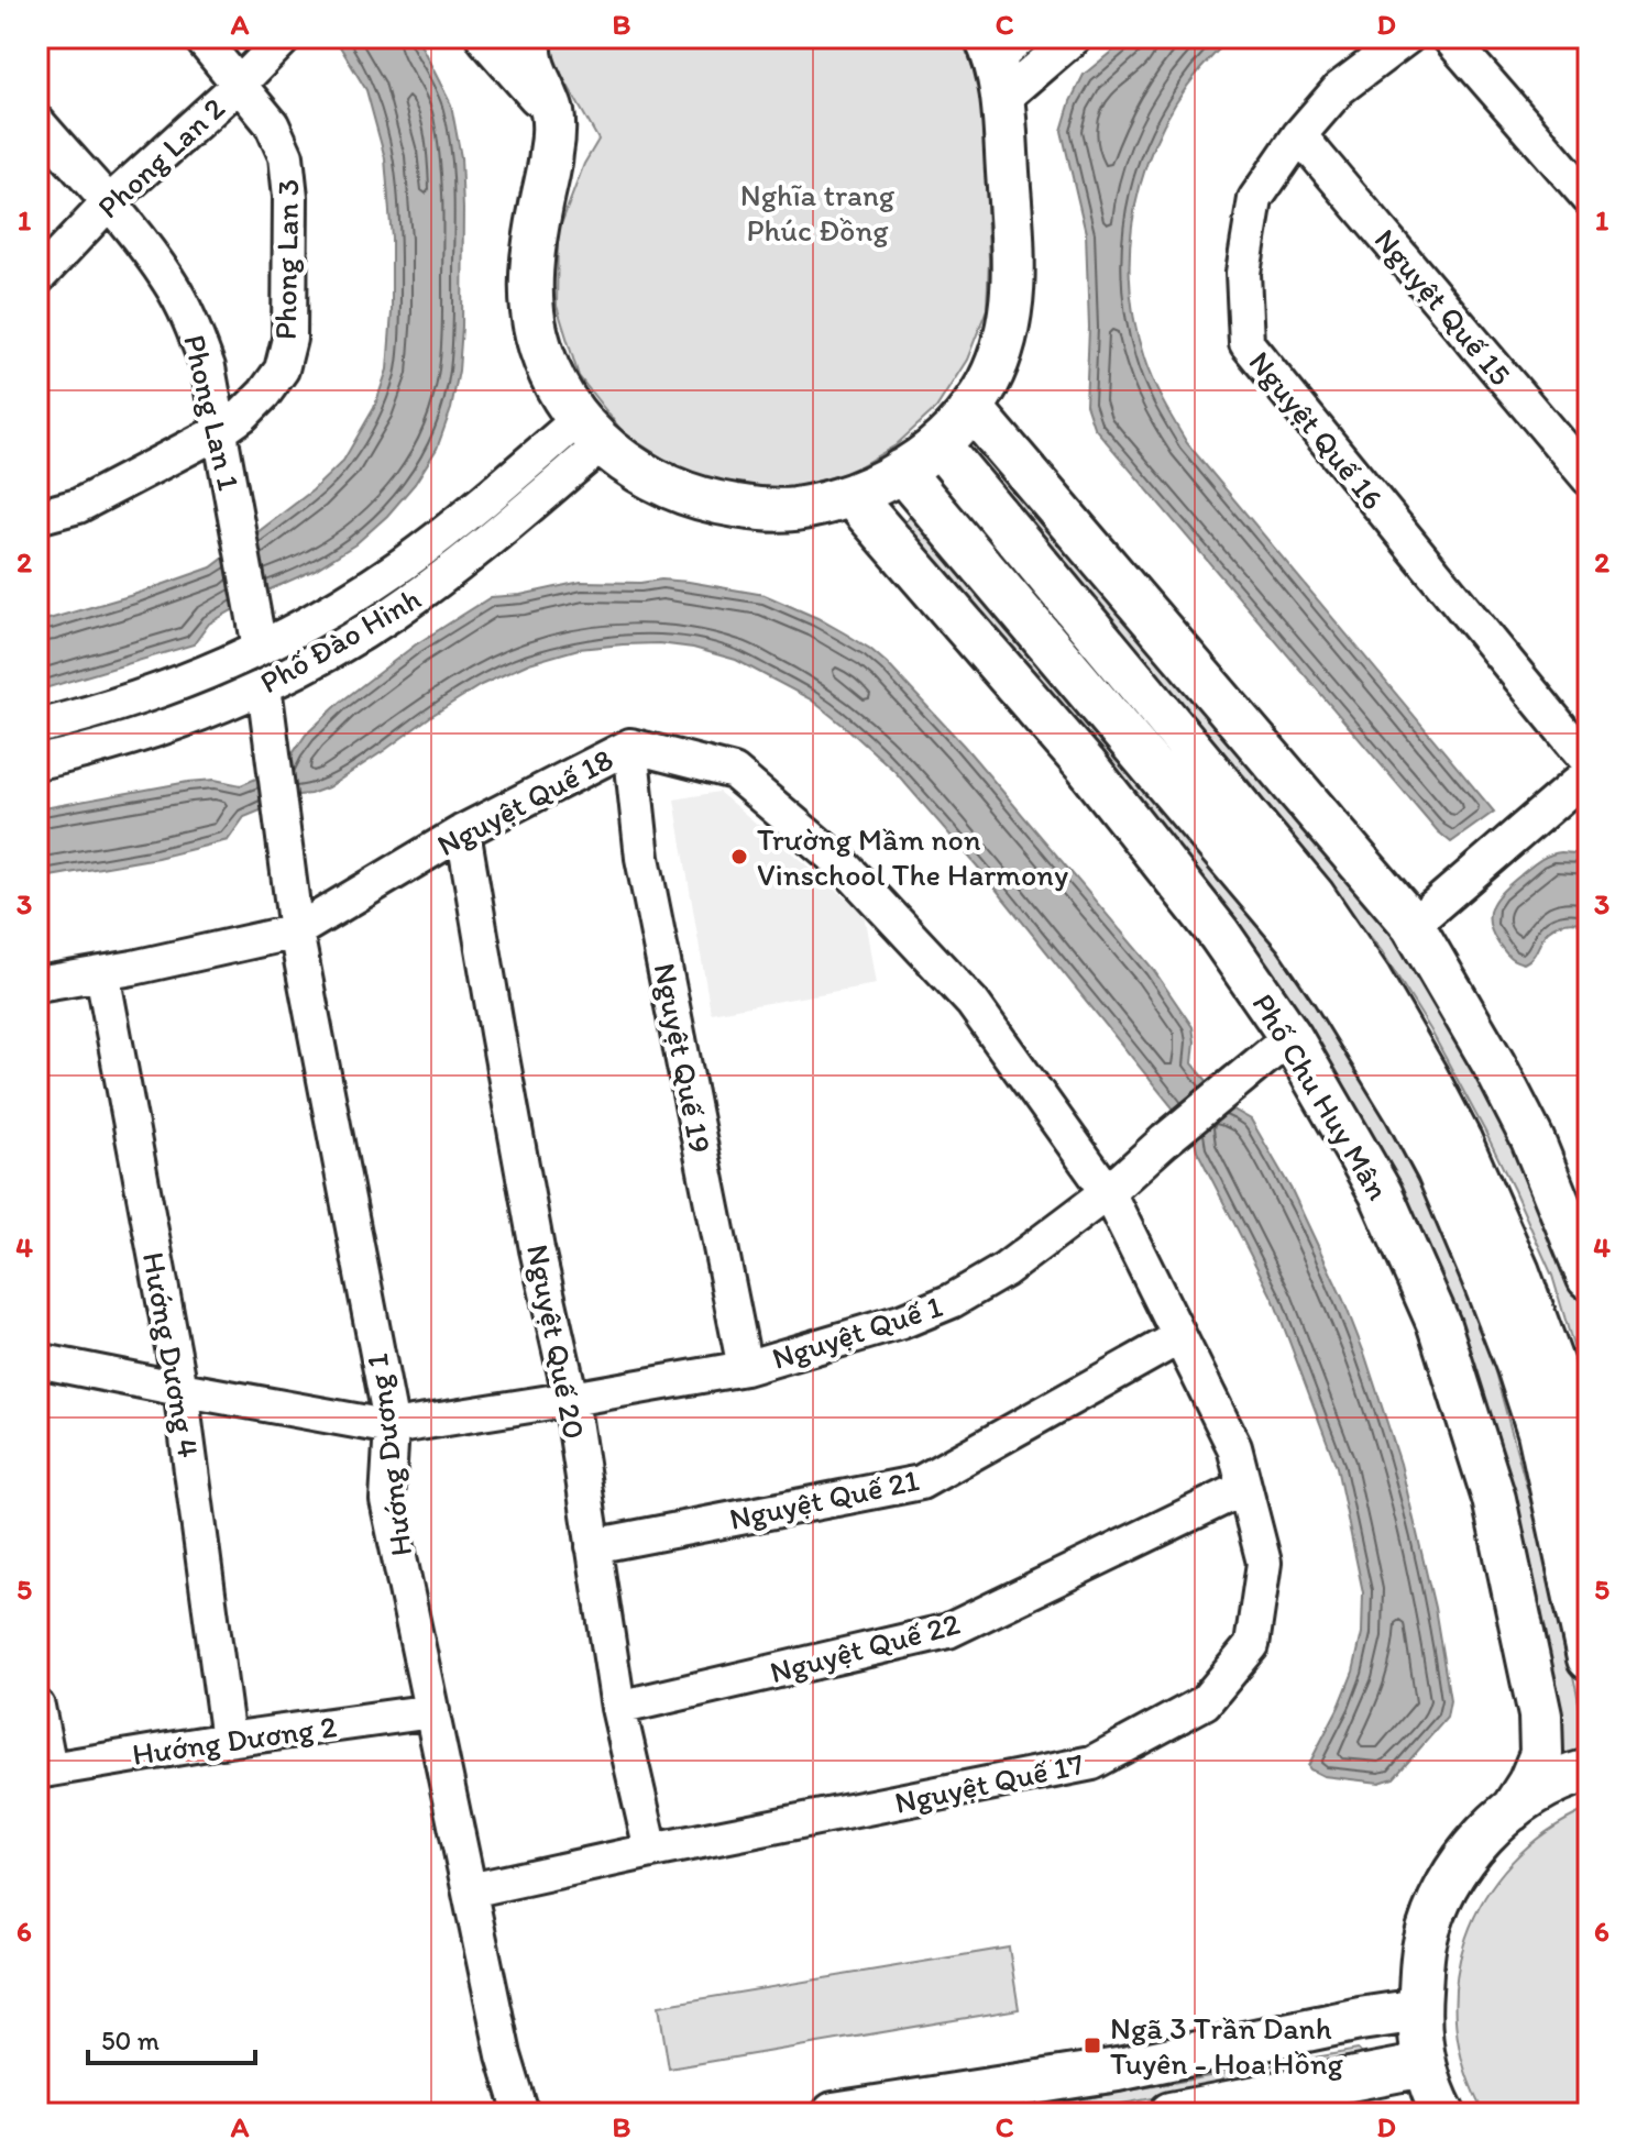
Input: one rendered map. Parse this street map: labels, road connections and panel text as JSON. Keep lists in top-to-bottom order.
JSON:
{
  "streets": {
    "main road": ["Phố Chu Huy Mân"],
    "street": [
      "Phong Lan 2",
      "Phong Lan 3",
      "Nguyệt Quế 15",
      "Phong Lan 1",
      "Nguyệt Quế 16",
      "Phố Đào Hinh",
      "Nguyệt Quế 18",
      "Nguyệt Quế 19",
      "Nguyệt Quế 1",
      "Nguyệt Quế 20",
      "Hướng Dương 4",
      "Hướng Dương 1",
      "Nguyệt Quế 21",
      "Nguyệt Quế 22",
      "Hướng Dương 2",
      "Nguyệt Quế 17"
    ]
  },
  "crossings": [
    ["Phong Lan 2", "Phong Lan 3"],
    ["Phong Lan 2", "Phong Lan 1"],
    ["Phong Lan 3", "Phong Lan 1"],
    ["Nguyệt Quế 15", "Nguyệt Quế 16"],
    ["Phong Lan 1", "Phố Đào Hinh"],
    ["Phố Đào Hinh", "Hướng Dương 1"],
    ["Nguyệt Quế 18", "Nguyệt Quế 19"],
    ["Nguyệt Quế 18", "Nguyệt Quế 1"],
    ["Nguyệt Quế 18", "Nguyệt Quế 20"],
    ["Nguyệt Quế 18", "Hướng Dương 4"],
    ["Nguyệt Quế 18", "Hướng Dương 1"],
    ["Nguyệt Quế 18", "Nguyệt Quế 17"],
    ["Nguyệt Quế 19", "Nguyệt Quế 1"],
    ["Phố Chu Huy Mân", "Nguyệt Quế 1"],
    ["Nguyệt Quế 1", "Nguyệt Quế 20"],
    ["Nguyệt Quế 1", "Hướng Dương 4"],
    ["Nguyệt Quế 1", "Hướng Dương 1"],
    ["Nguyệt Quế 1", "Nguyệt Quế 17"],
    ["Nguyệt Quế 20", "Nguyệt Quế 21"],
    ["Nguyệt Quế 20", "Nguyệt Quế 22"],
    ["Nguyệt Quế 20", "Nguyệt Quế 17"],
    ["Hướng Dương 4", "Hướng Dương 2"],
    ["Hướng Dương 1", "Hướng Dương 2"],
    ["Hướng Dương 1", "Nguyệt Quế 17"],
    ["Nguyệt Quế 21", "Nguyệt Quế 17"],
    ["Nguyệt Quế 22", "Nguyệt Quế 17"]
  ],
  "parks": ["Nghĩa trang Phúc Đồng"],
  "places": {
    "other": ["Trường Mầm non Vinschool The Harmony"],
    "transit": ["Ngã 3 Trần Danh Tuyên - Hoa Hồng"]
  },
  "scale_bar": "50 m",
  "grid": {
    "columns": [
      "A",
      "B",
      "C",
      "D"
    ],
    "rows": [
      "1",
      "2",
      "3",
      "4",
      "5",
      "6"
    ]
  }
}
